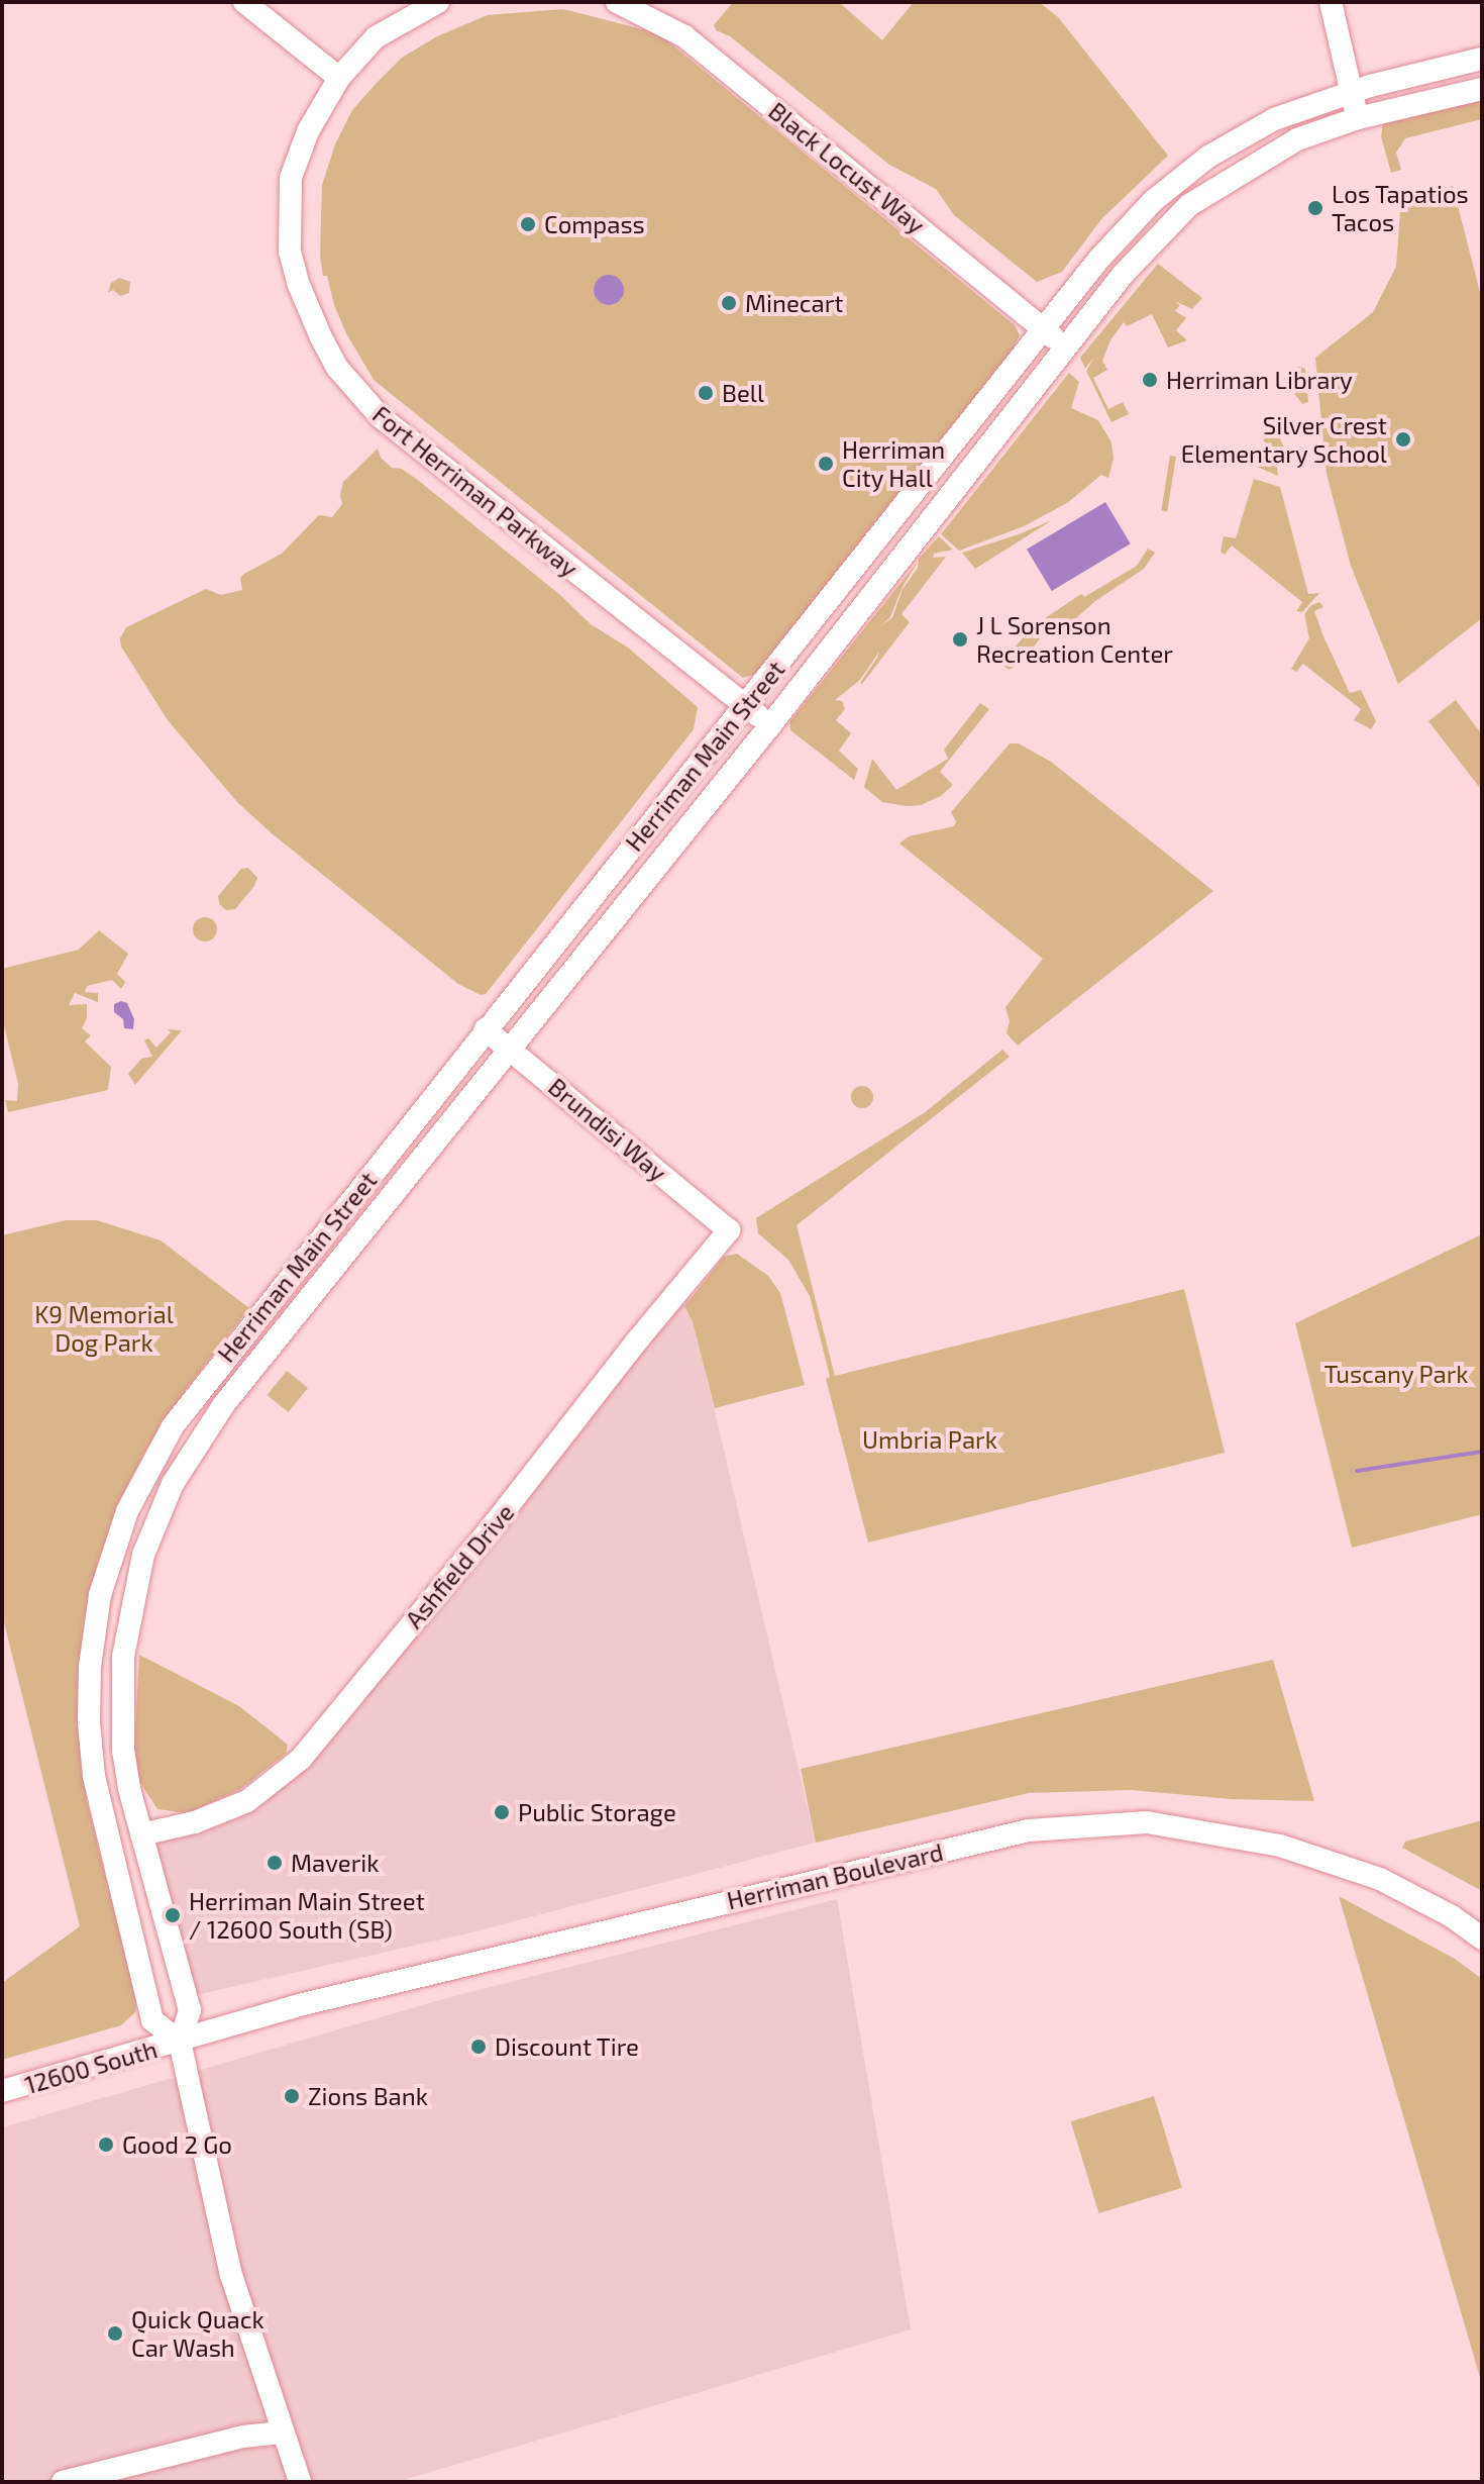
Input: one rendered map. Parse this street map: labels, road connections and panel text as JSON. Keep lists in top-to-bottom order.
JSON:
{
  "streets": {
    "main road": [
      "Black Locust Way",
      "Fort Herriman Parkway",
      "Herriman Main Street",
      "Brundisi Way",
      "Ashfield Drive",
      "Herriman Boulevard",
      "12600 South"
    ]
  },
  "crossings": [
    ["Black Locust Way", "Herriman Main Street"],
    ["Fort Herriman Parkway", "Herriman Main Street"],
    ["Herriman Main Street", "Brundisi Way"],
    ["Herriman Main Street", "Ashfield Drive"],
    ["Herriman Main Street", "Herriman Boulevard"],
    ["Herriman Main Street", "12600 South"],
    ["Brundisi Way", "Ashfield Drive"],
    ["Herriman Boulevard", "12600 South"]
  ],
  "parks": ["K9 Memorial Dog Park", "Tuscany Park", "Umbria Park"],
  "places": [
    "Los Tapatios Tacos",
    "Compass",
    "Minecart",
    "Herriman Library",
    "Bell",
    "Silver Crest Elementary School",
    "Herriman City Hall",
    "J L Sorenson Recreation Center",
    "Public Storage",
    "Maverik",
    "Herriman Main Street / 12600 South (SB)",
    "Discount Tire",
    "Zions Bank",
    "Good 2 Go",
    "Quick Quack Car Wash"
  ]
}
